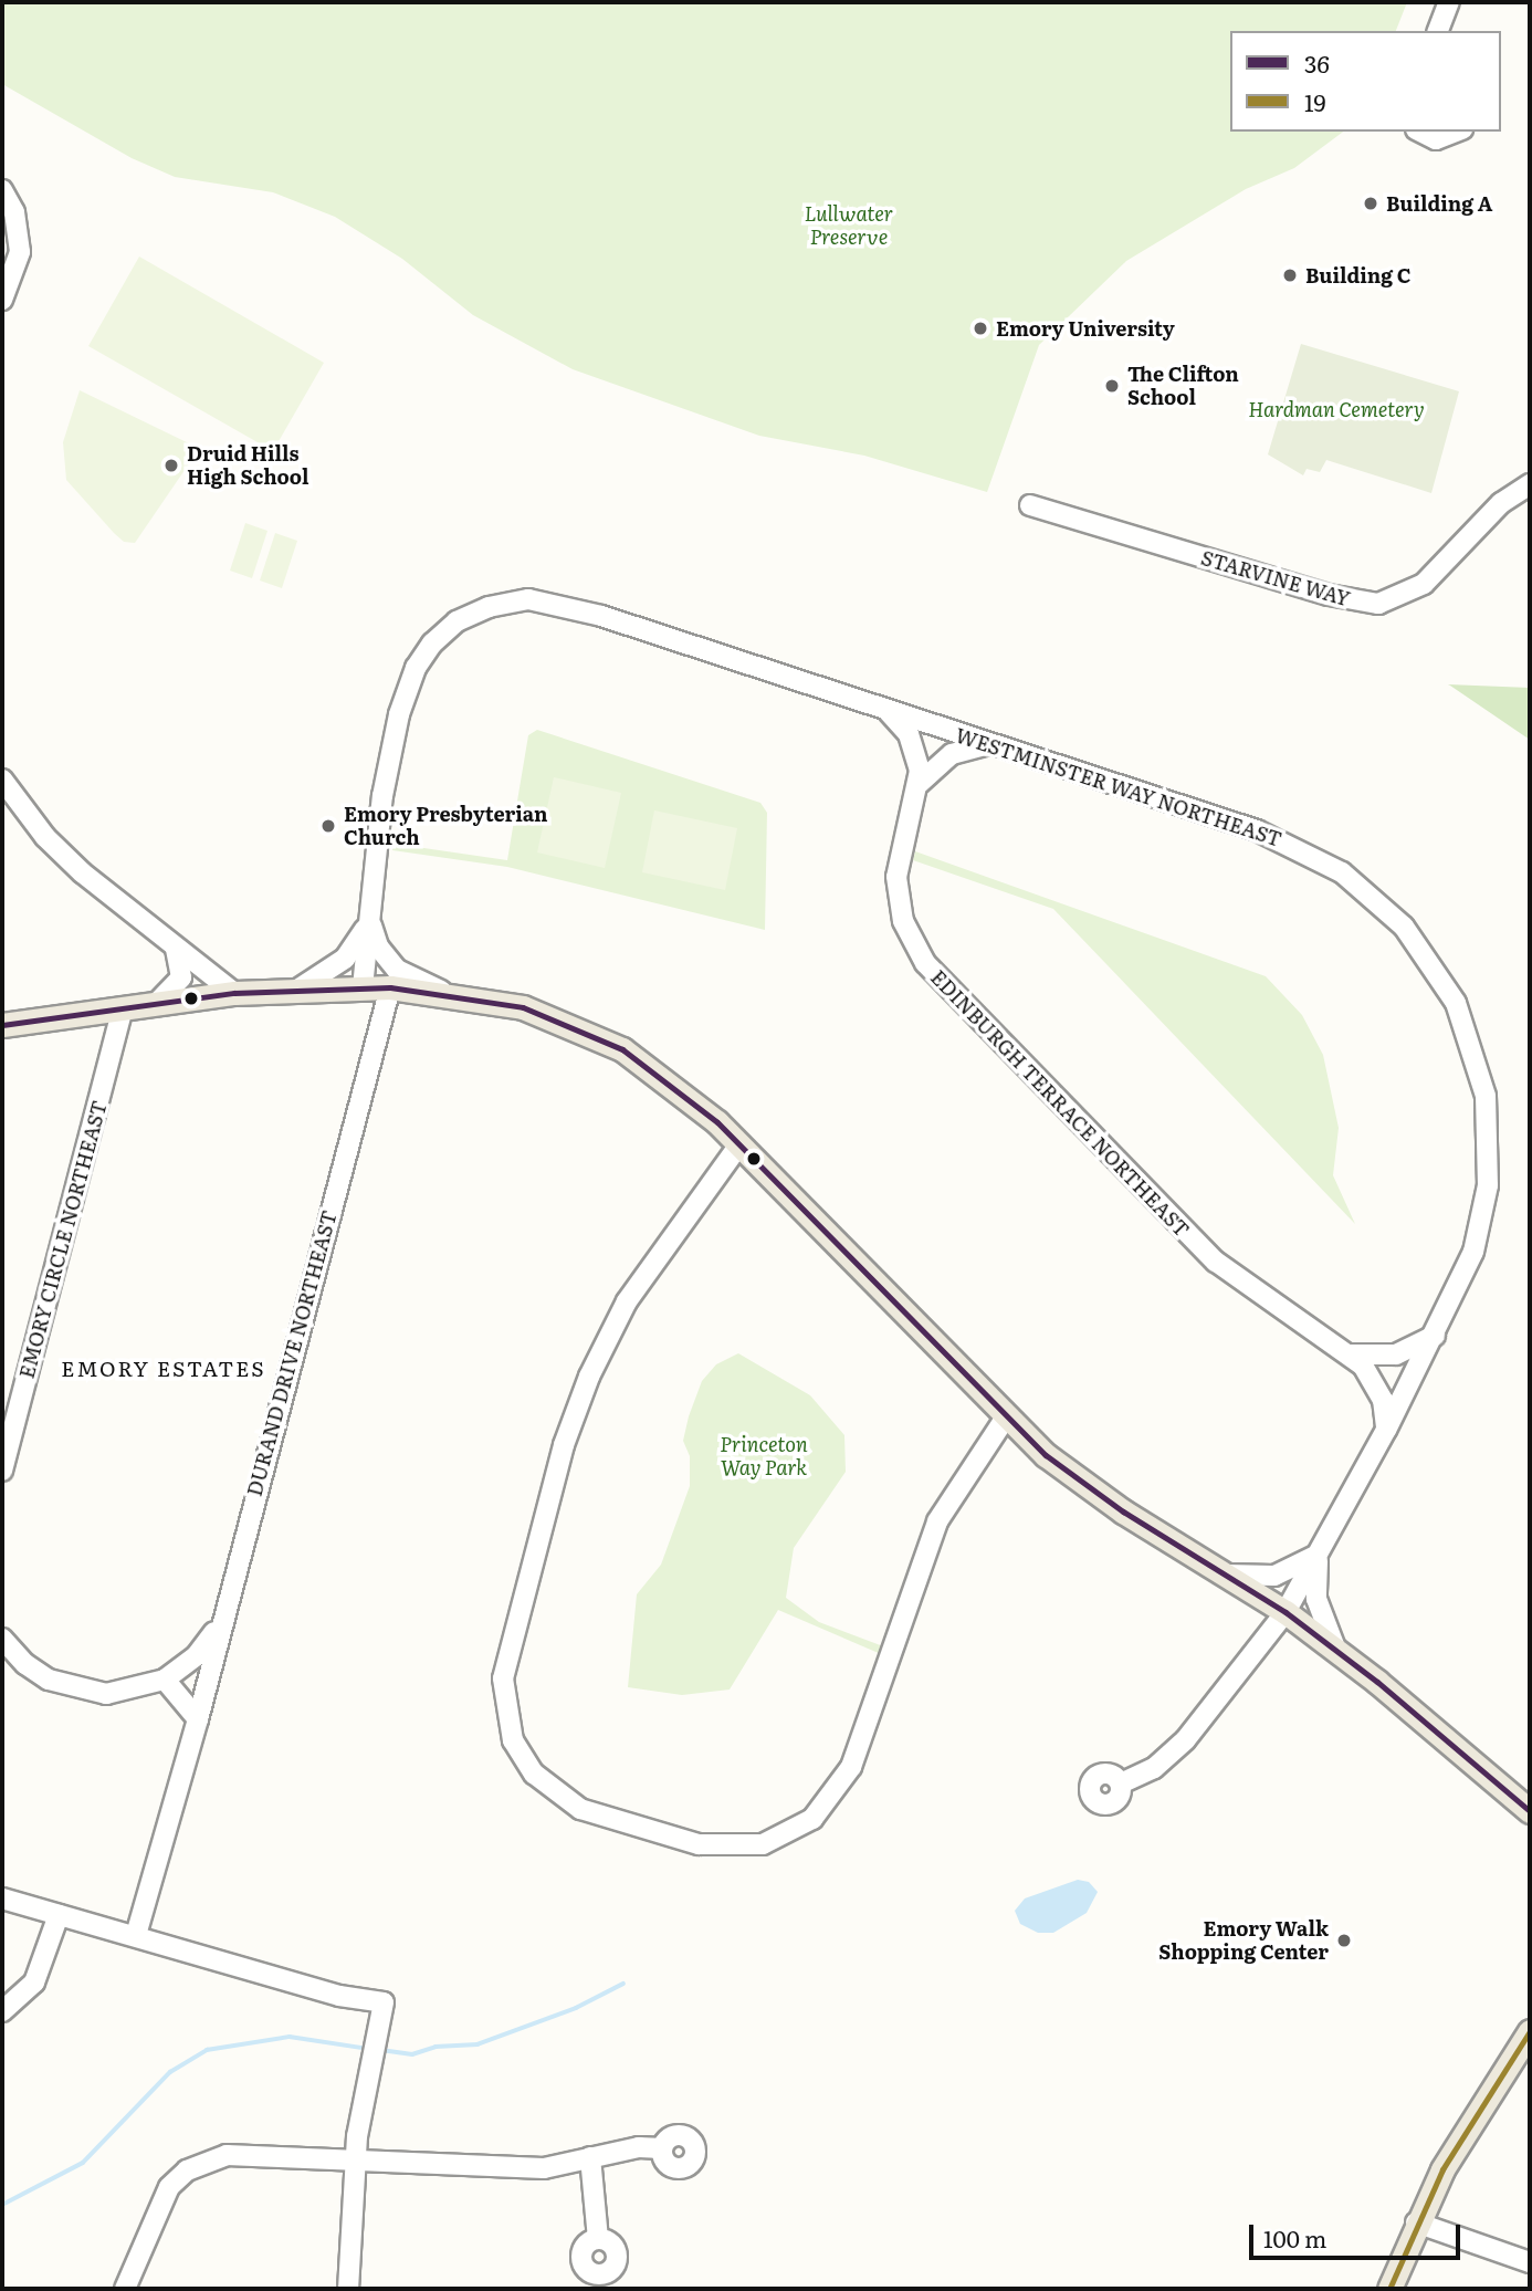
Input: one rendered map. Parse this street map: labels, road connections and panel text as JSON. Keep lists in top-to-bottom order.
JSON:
{
  "streets": {
    "street": [
      "STARVINE WAY",
      "WESTMINSTER WAY NORTHEAST",
      "EDINBURGH TERRACE NORTHEAST",
      "EMORY CIRCLE NORTHEAST",
      "DURAND DRIVE NORTHEAST"
    ]
  },
  "crossings": [
    ["WESTMINSTER WAY NORTHEAST", "EDINBURGH TERRACE NORTHEAST"]
  ],
  "districts": ["EMORY ESTATES"],
  "parks": ["Lullwater Preserve", "Hardman Cemetery", "Princeton Way Park"],
  "places": [
    "Building A",
    "Building C",
    "Emory University",
    "The Clifton School",
    "Druid Hills High School",
    "Emory Presbyterian Church",
    "Emory Walk Shopping Center"
  ],
  "lines": ["transit line 36", "transit line 19"],
  "legend": ["36", "19"],
  "scale_bar": "100 m"
}
